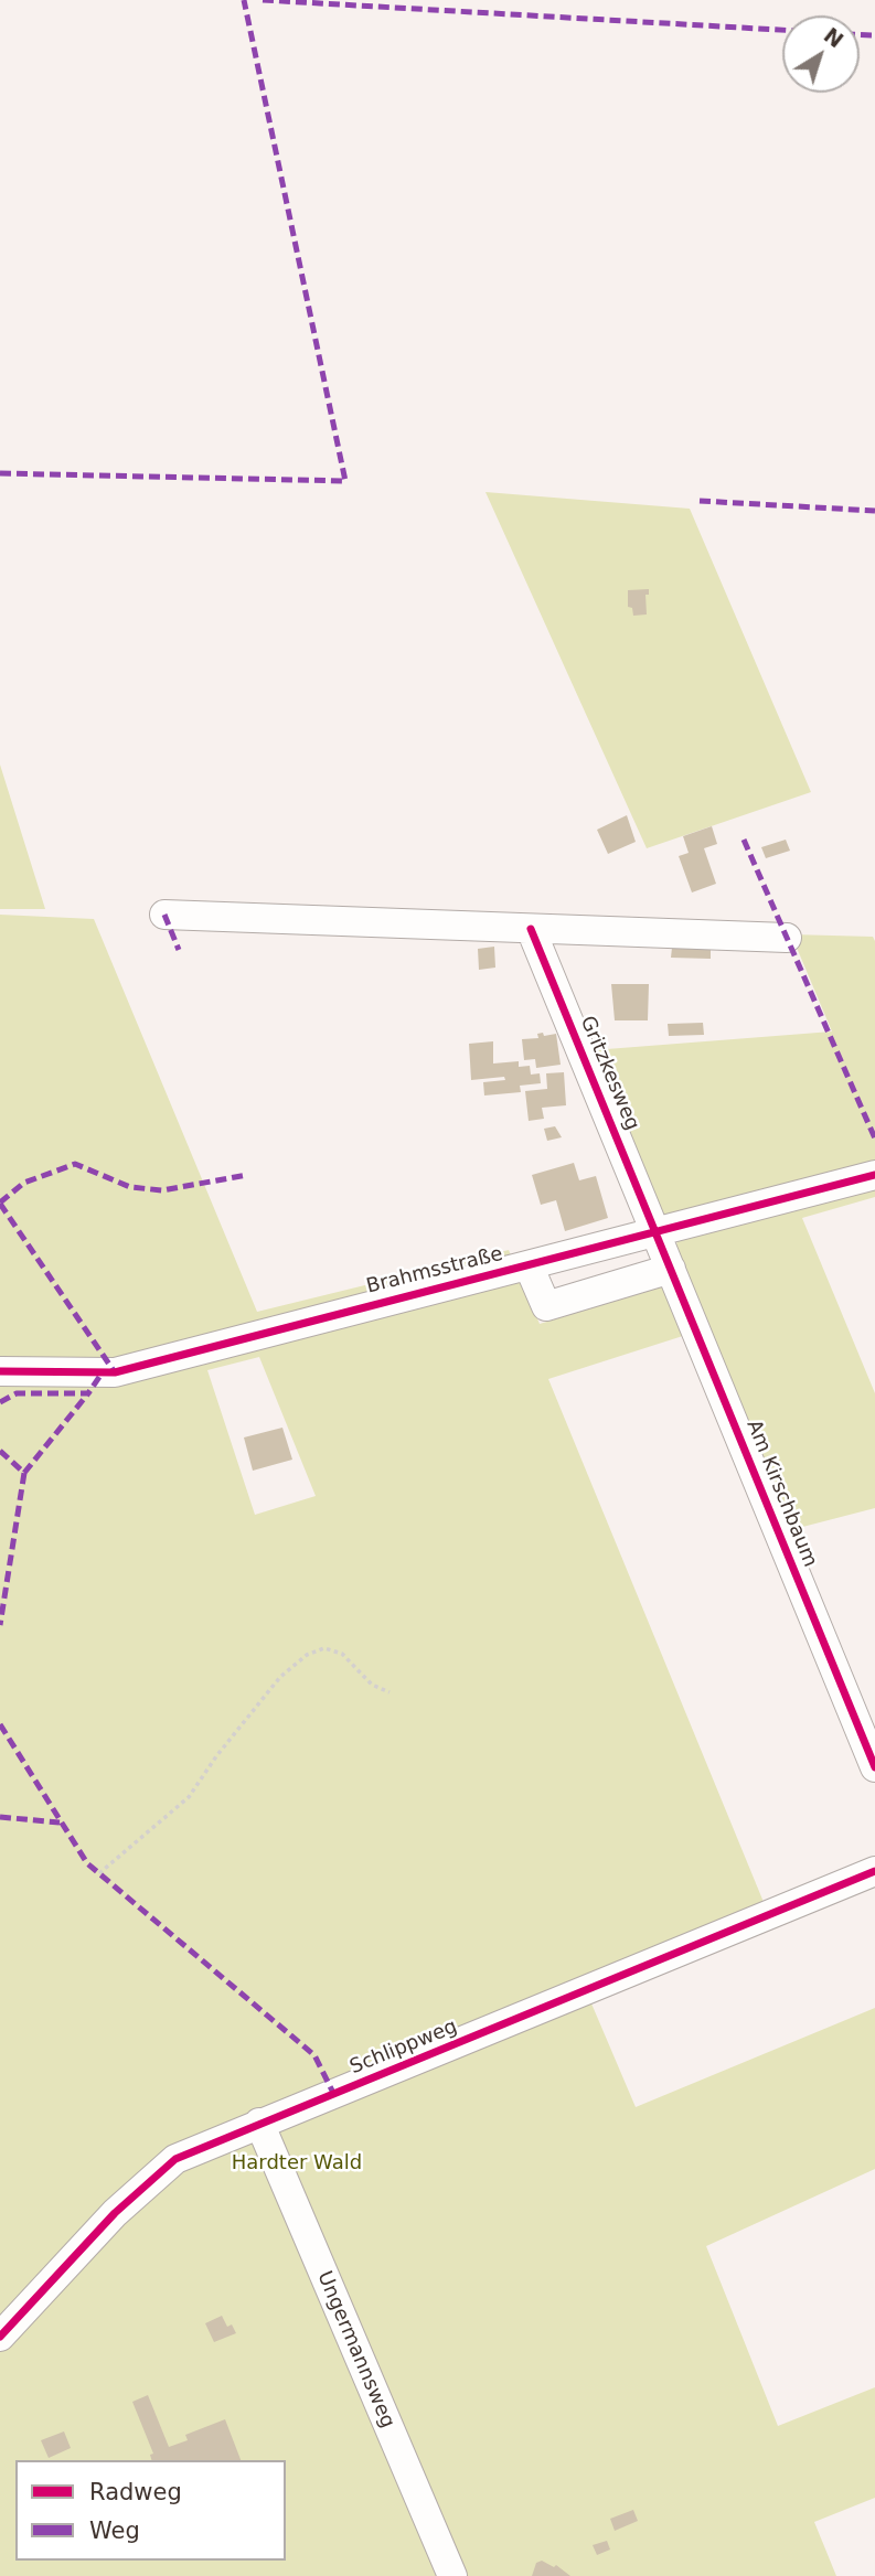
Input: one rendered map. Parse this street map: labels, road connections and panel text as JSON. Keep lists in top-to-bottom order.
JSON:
{
  "streets": {
    "street": [
      "Gritzkesweg",
      "Brahmsstraße",
      "Am Kirschbaum",
      "Schlippweg",
      "Ungermannsweg"
    ]
  },
  "crossings": [
    ["Gritzkesweg", "Brahmsstraße"],
    ["Gritzkesweg", "Am Kirschbaum"],
    ["Brahmsstraße", "Am Kirschbaum"],
    ["Schlippweg", "Ungermannsweg"]
  ],
  "parks": ["Hardter Wald"],
  "legend": ["Radweg", "Weg"],
  "north": "top right"
}
